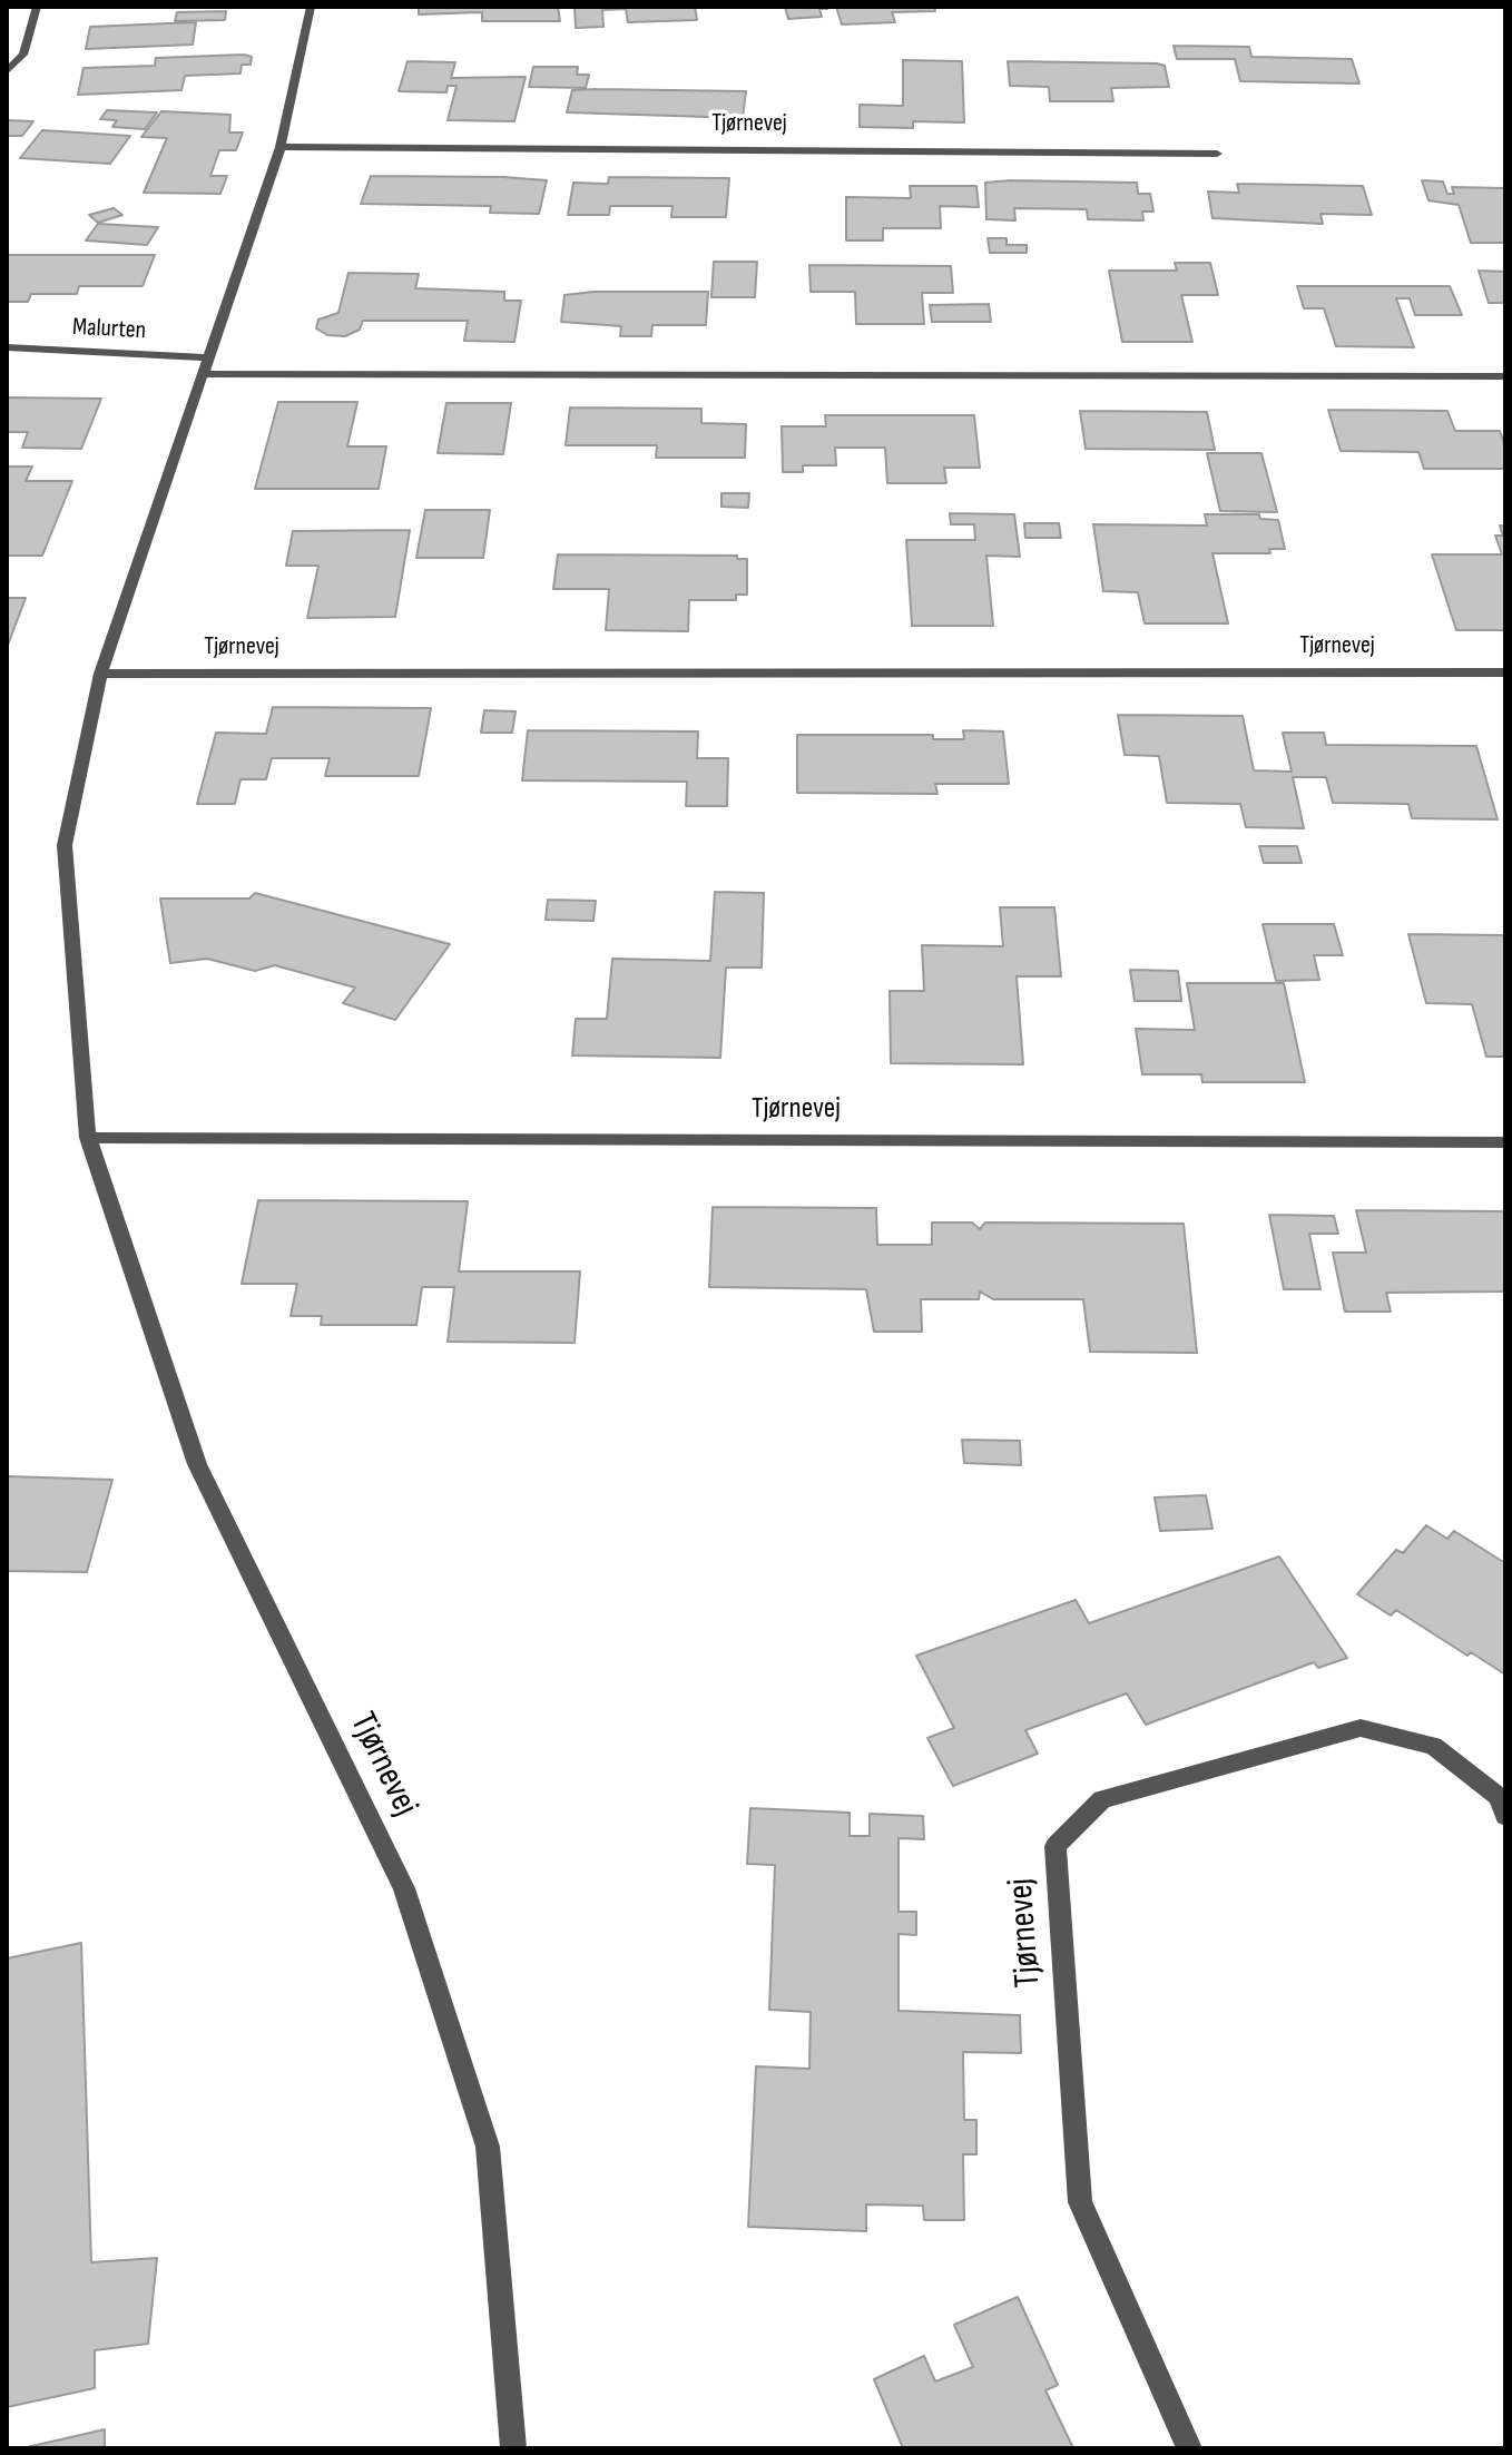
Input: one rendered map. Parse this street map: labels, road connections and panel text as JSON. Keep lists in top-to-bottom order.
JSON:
{
  "streets": {
    "street": ["Tjørnevej", "Malurten"]
  },
  "crossings": [
    ["Tjørnevej", "Malurten"]
  ]
}
